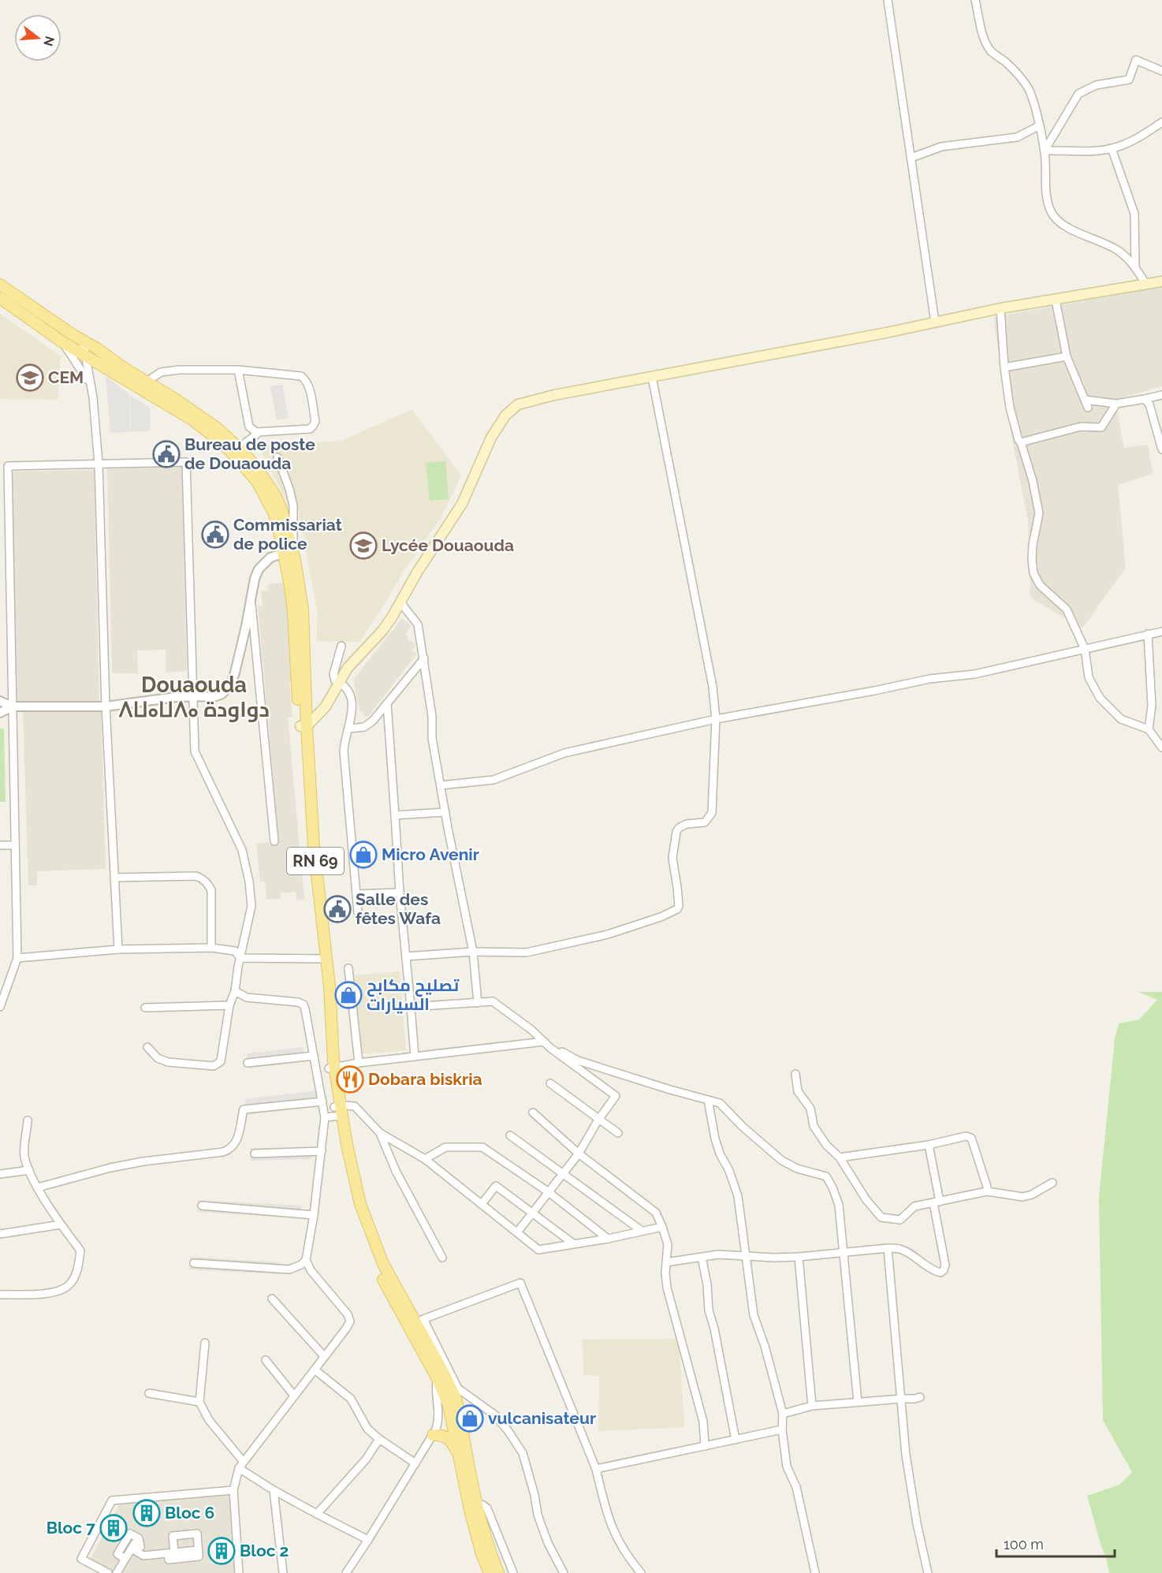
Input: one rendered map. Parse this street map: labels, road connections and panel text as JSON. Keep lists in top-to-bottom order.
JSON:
{
  "streets": {
    "main road": ["RN 69"]
  },
  "districts": ["Douaouda ⴷⵡⴰⵡⴷⴰ دواودة"],
  "places": {
    "school or university": ["CEM", "Lycée Douaouda"],
    "public building": ["Bureau de poste de Douaouda", "Commissariat de police", "Salle des fêtes Wafa"],
    "shop": ["Micro Avenir", "تصليح مكابح السيارات", "vulcanisateur"],
    "restaurant": ["Dobara biskria"],
    "building": ["Bloc 6", "Bloc 7", "Bloc 2"]
  },
  "scale_bar": "100 m",
  "north": "right"
}
